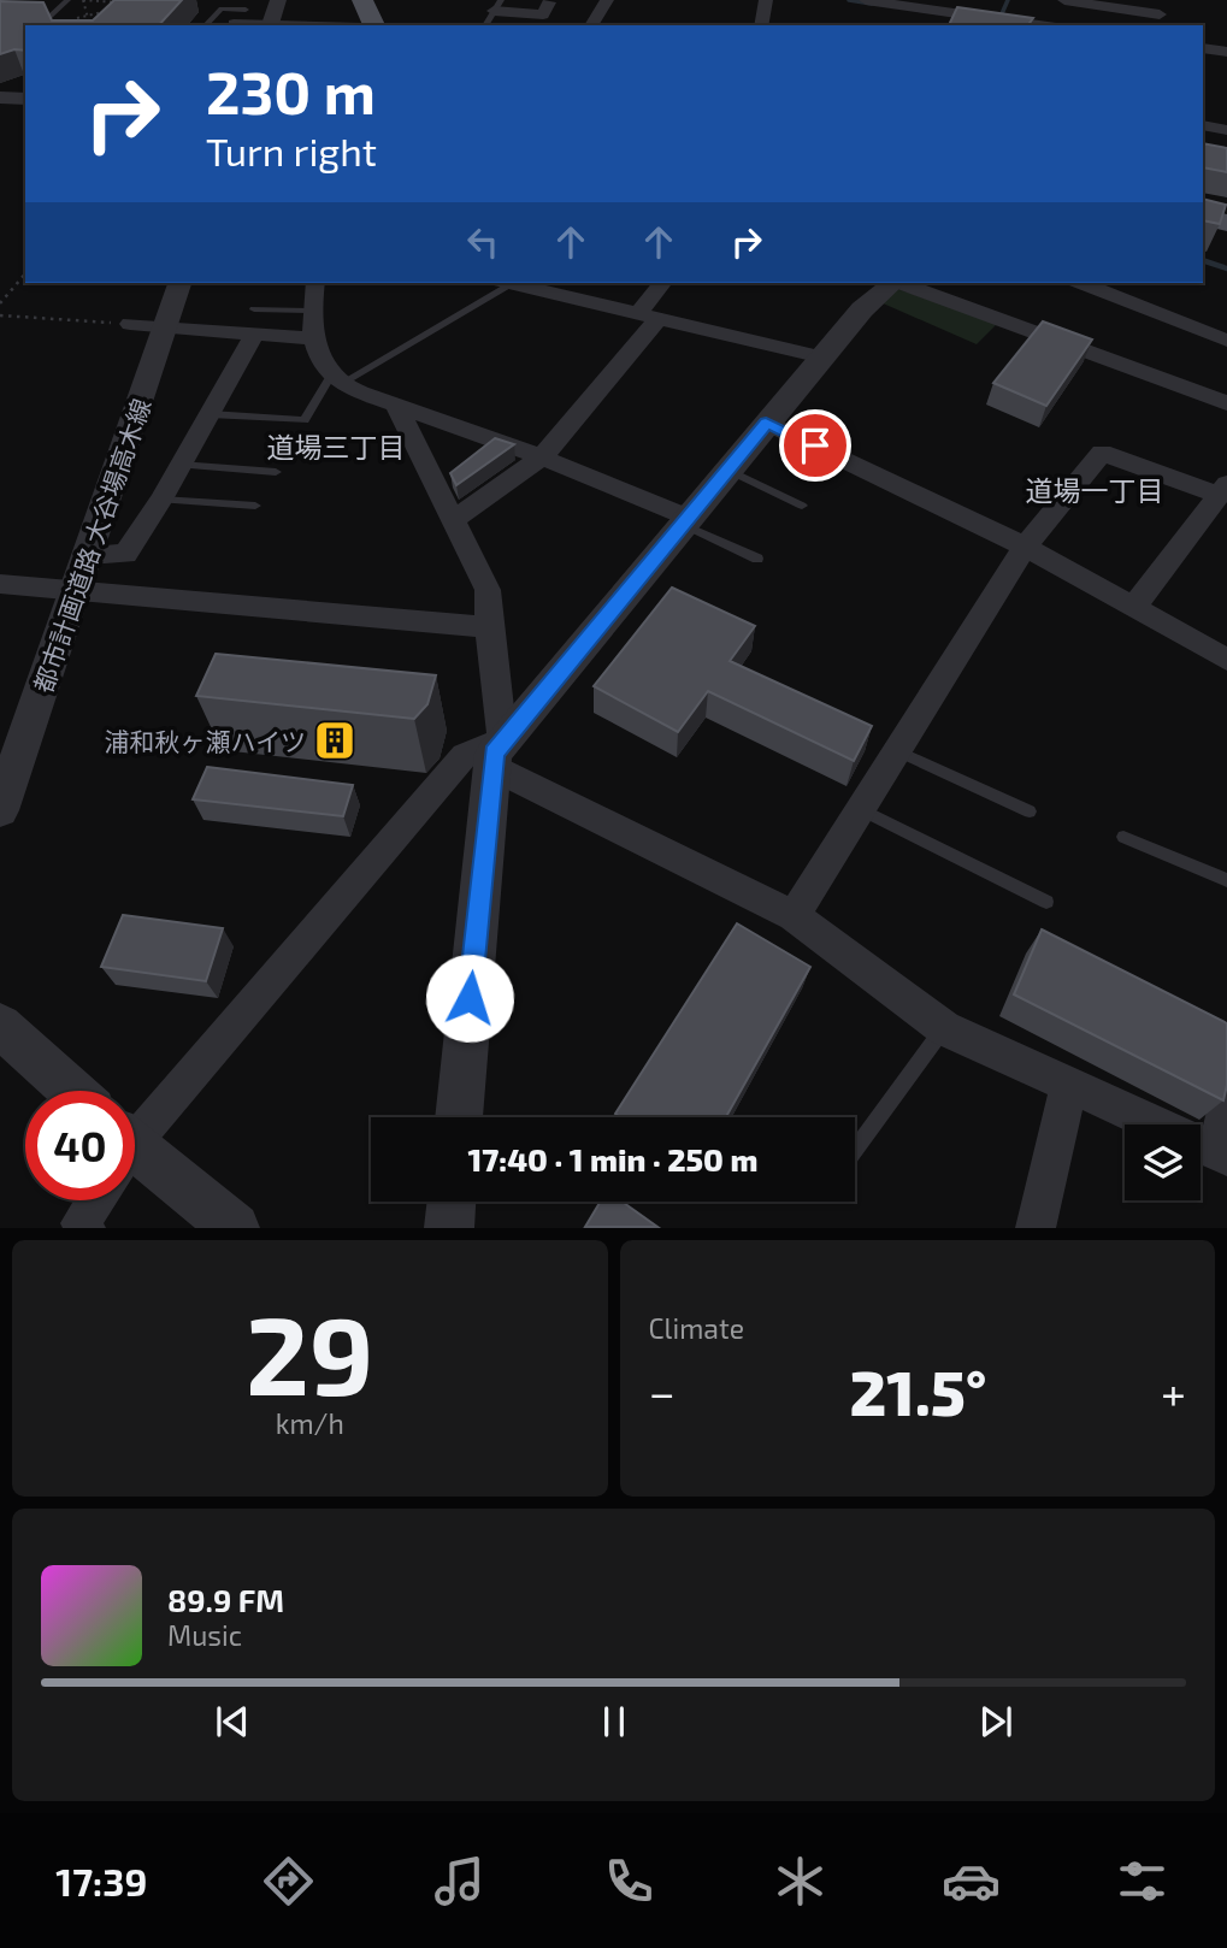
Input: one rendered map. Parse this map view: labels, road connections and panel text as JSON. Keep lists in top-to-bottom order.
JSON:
{
  "streets": {
    "street": ["都市計画道路 大谷場高木線"]
  },
  "districts": ["道場三丁目", "道場一丁目"],
  "places": {
    "building": ["浦和秋ヶ瀬ハイツ"]
  },
  "page": {
    "turn": ["230 m", "Turn right"],
    "limit": "40",
    "trip": "17:40 · 1 min · 250 m",
    "tile": [
      ["29", "km/h"],
      "Climate"
    ],
    "heat": ["−", "21.5°", "+"],
    "song": ["89.9 FM", "Music"],
    "tabs": "17:39"
  }
}
